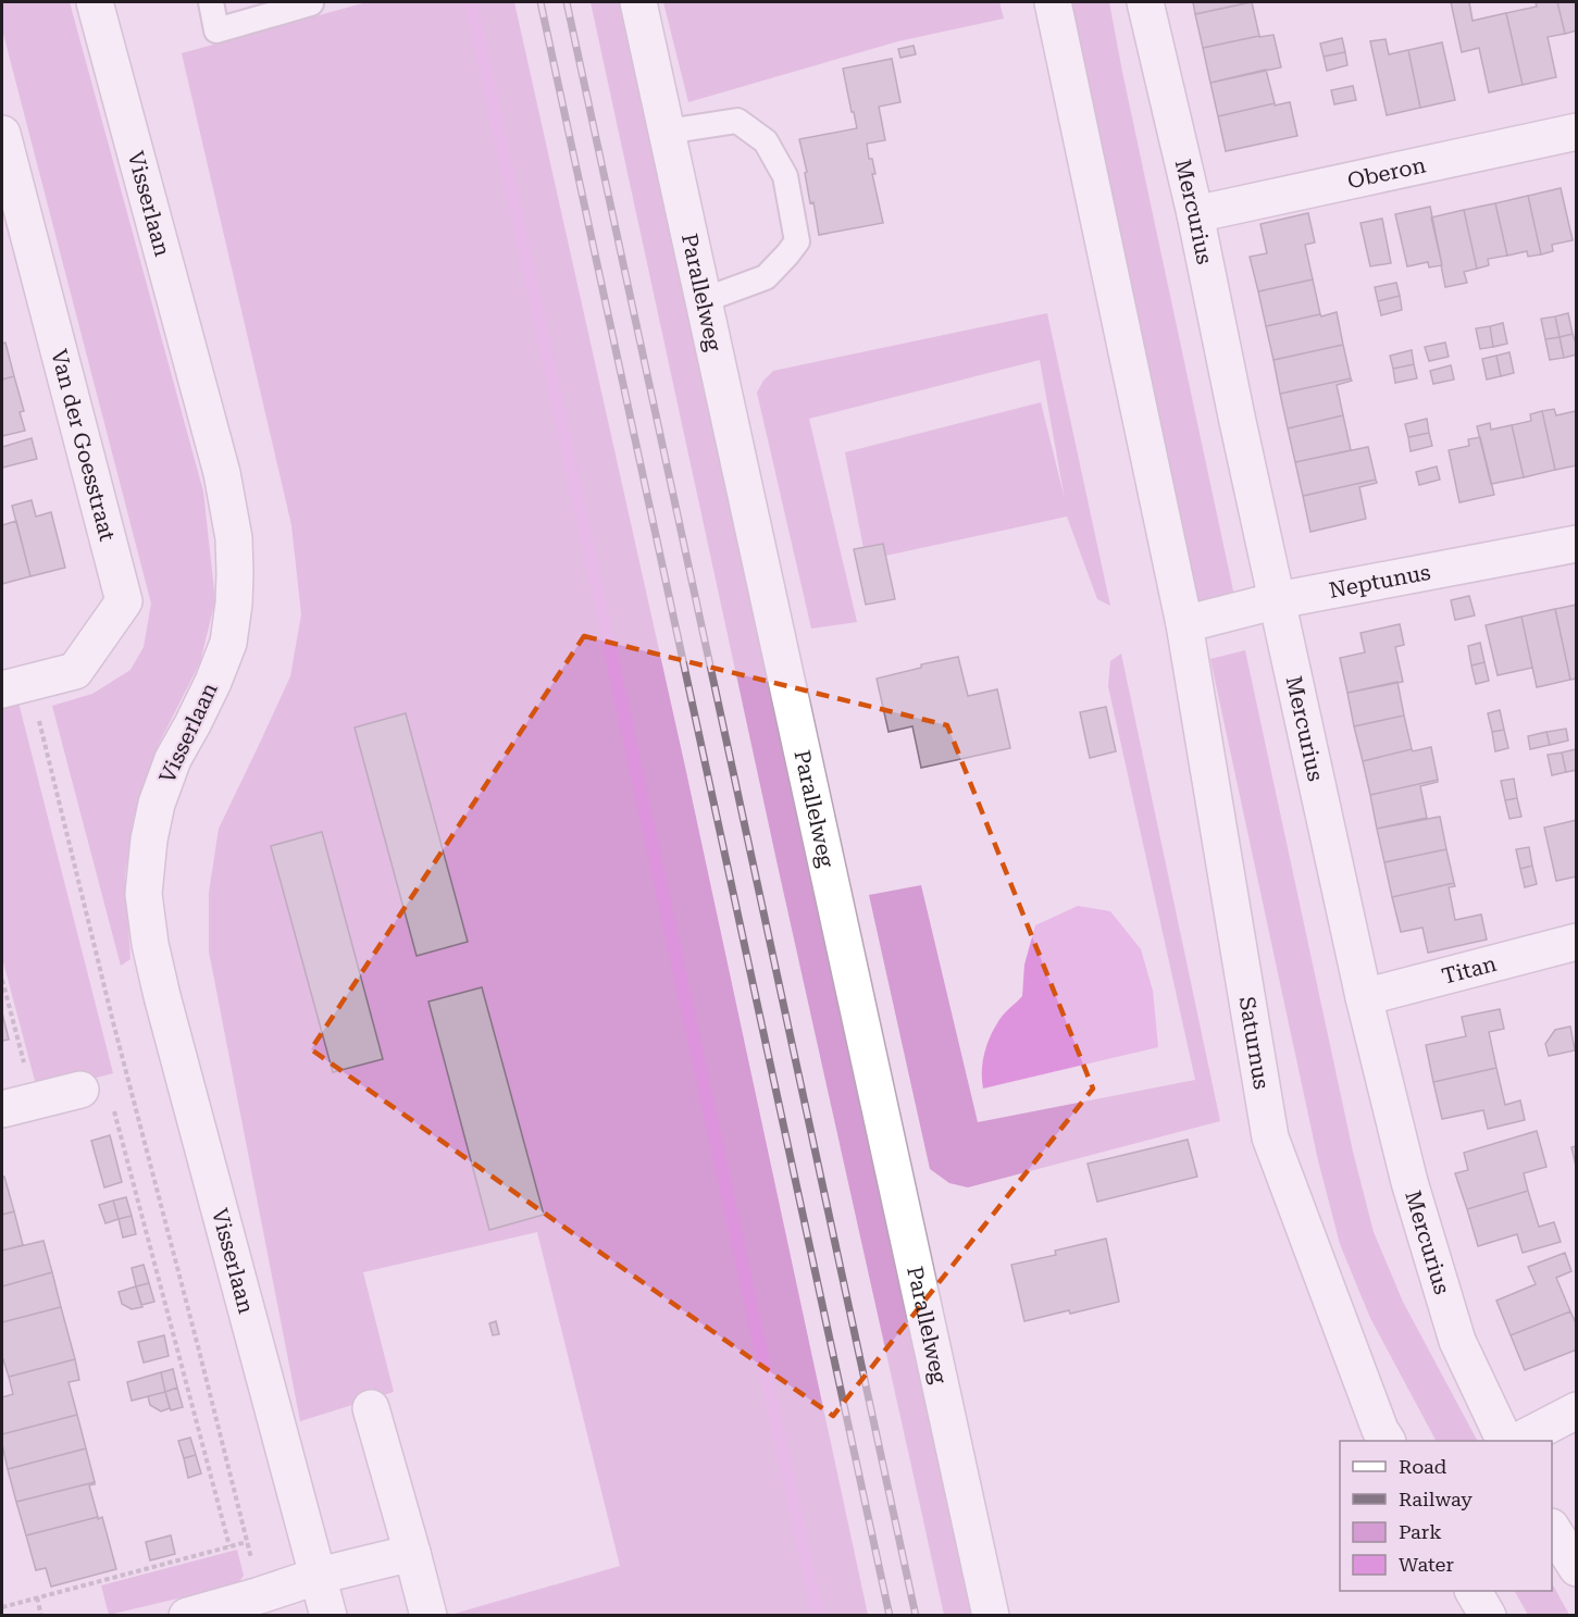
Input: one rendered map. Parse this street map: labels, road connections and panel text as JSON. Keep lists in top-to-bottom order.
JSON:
{
  "streets": {
    "street": [
      "Oberon",
      "Visserlaan",
      "Mercurius",
      "Parallelweg",
      "Van der Goesstraat",
      "Neptunus",
      "Titan",
      "Saturnus"
    ]
  },
  "crossings": [
    ["Oberon", "Mercurius"],
    ["Mercurius", "Neptunus"],
    ["Mercurius", "Titan"],
    ["Neptunus", "Saturnus"]
  ],
  "legend": [
    "Road",
    "Railway",
    "Park",
    "Water"
  ]
}
